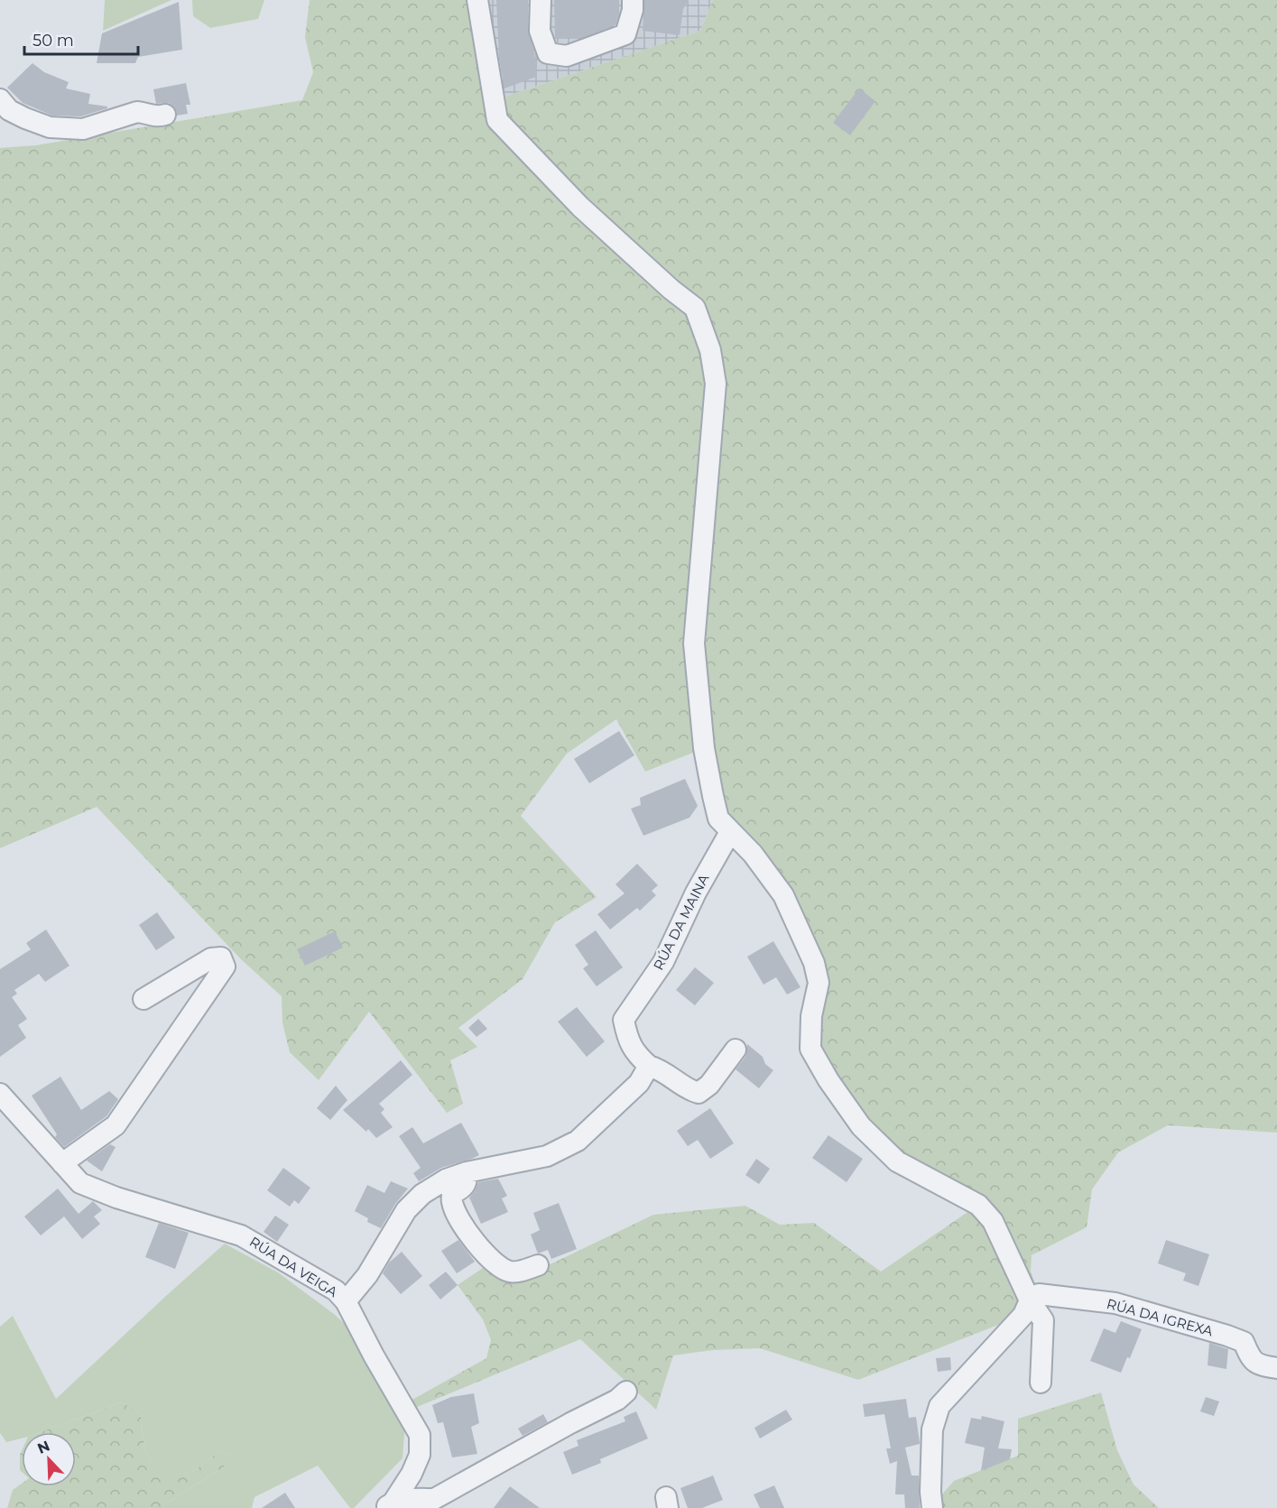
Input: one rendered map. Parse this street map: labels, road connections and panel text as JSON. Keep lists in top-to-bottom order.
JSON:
{
  "streets": {
    "street": ["RÚA DA MAINA", "RÚA DA VEIGA", "RÚA DA IGREXA"]
  },
  "scale_bar": "50 m",
  "north": "top left"
}
